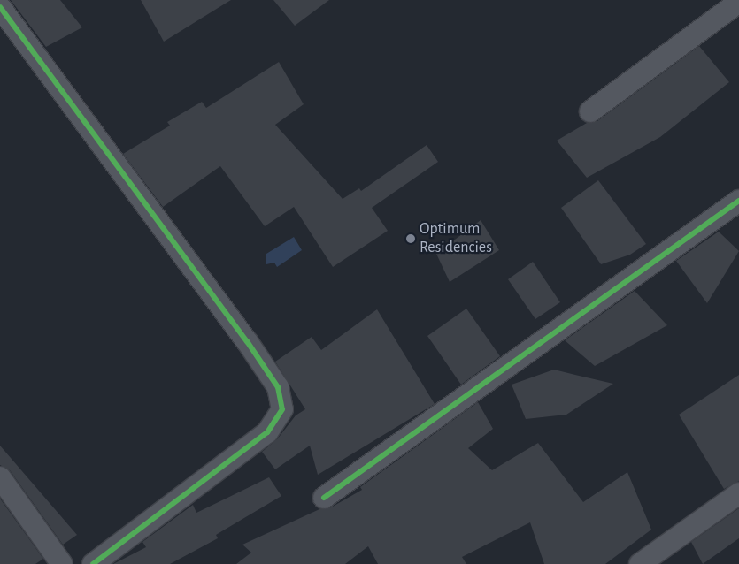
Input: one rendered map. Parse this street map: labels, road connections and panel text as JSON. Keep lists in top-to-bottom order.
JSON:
{
  "places": ["Optimum Residencies"]
}
